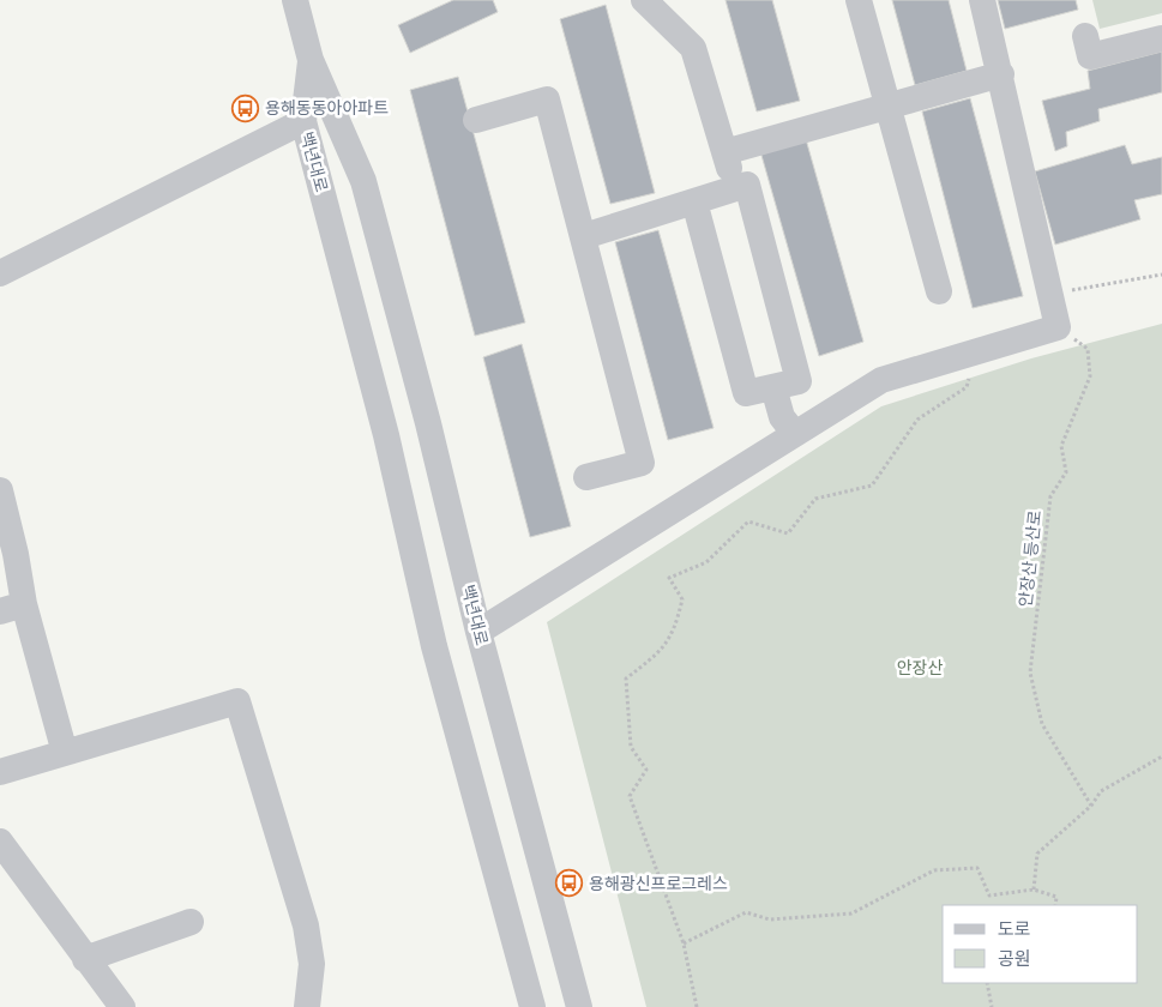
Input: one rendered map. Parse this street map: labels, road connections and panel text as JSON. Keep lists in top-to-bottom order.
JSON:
{
  "streets": {
    "street": ["백년대로"],
    "path": ["안장산 등산로"]
  },
  "parks": ["안장산"],
  "places": {
    "bus stop": ["용해동동아아파트", "용해광신프로그레스"]
  },
  "legend": ["도로", "공원"]
}
